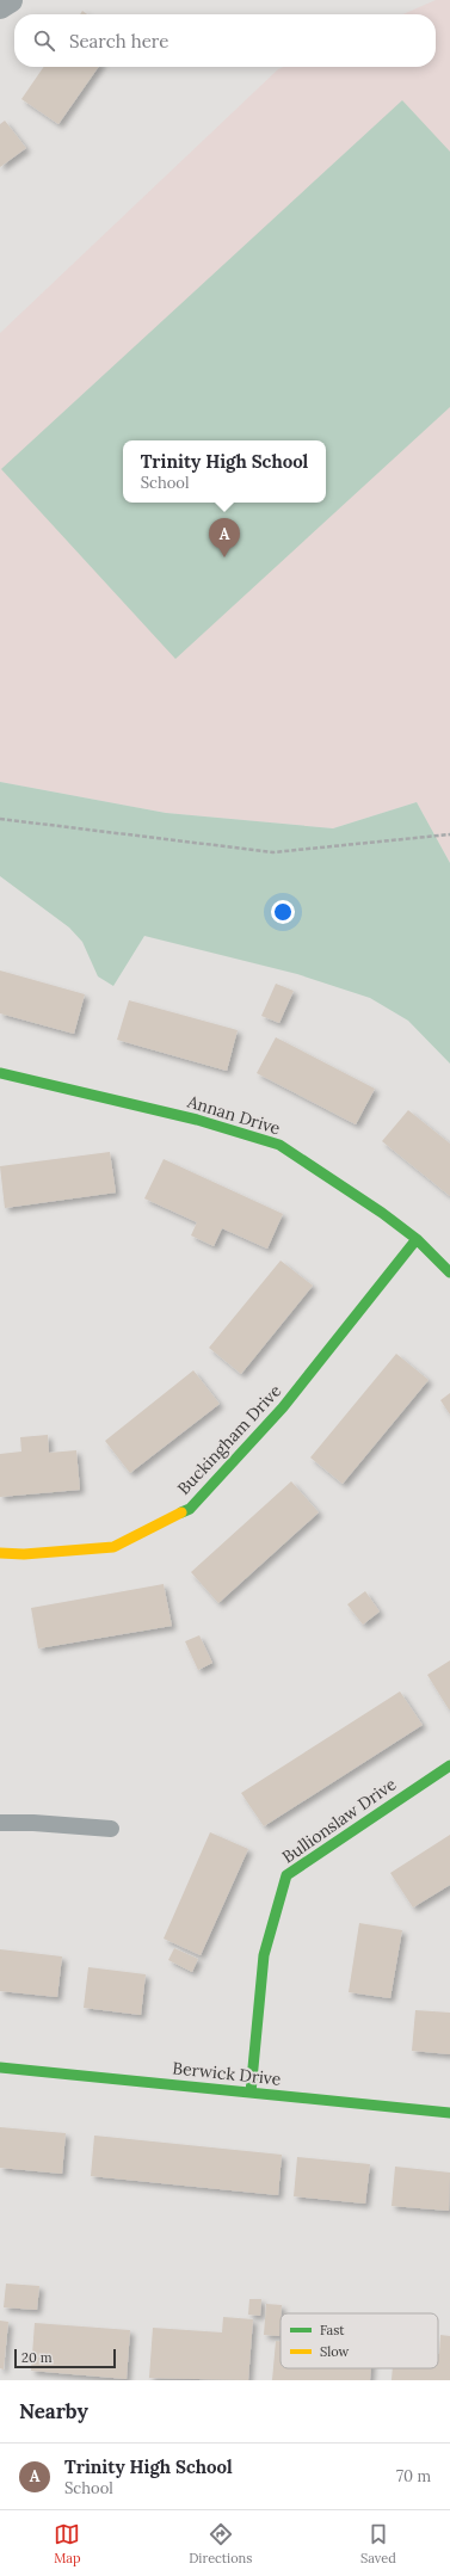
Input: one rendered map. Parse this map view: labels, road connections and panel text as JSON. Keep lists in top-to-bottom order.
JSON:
{
  "streets": {
    "street": [
      "Annan Drive",
      "Buckingham Drive",
      "Bullionslaw Drive",
      "Berwick Drive"
    ]
  },
  "crossings": [
    ["Annan Drive", "Buckingham Drive"],
    ["Bullionslaw Drive", "Berwick Drive"]
  ],
  "legend": ["Fast", "Slow"],
  "scale_bar": "20 m",
  "page": {
    "search": "Search here",
    "popup": ["Trinity High School", "School"],
    "pins": "A",
    "scale": "20 m",
    "heading": "Nearby",
    "list": [
      {
        "mark": "A",
        "name": "Trinity High School",
        "note": "School",
        "value": "70 m"
      }
    ],
    "nav": ["Map", "Directions", "Saved"]
  }
}
